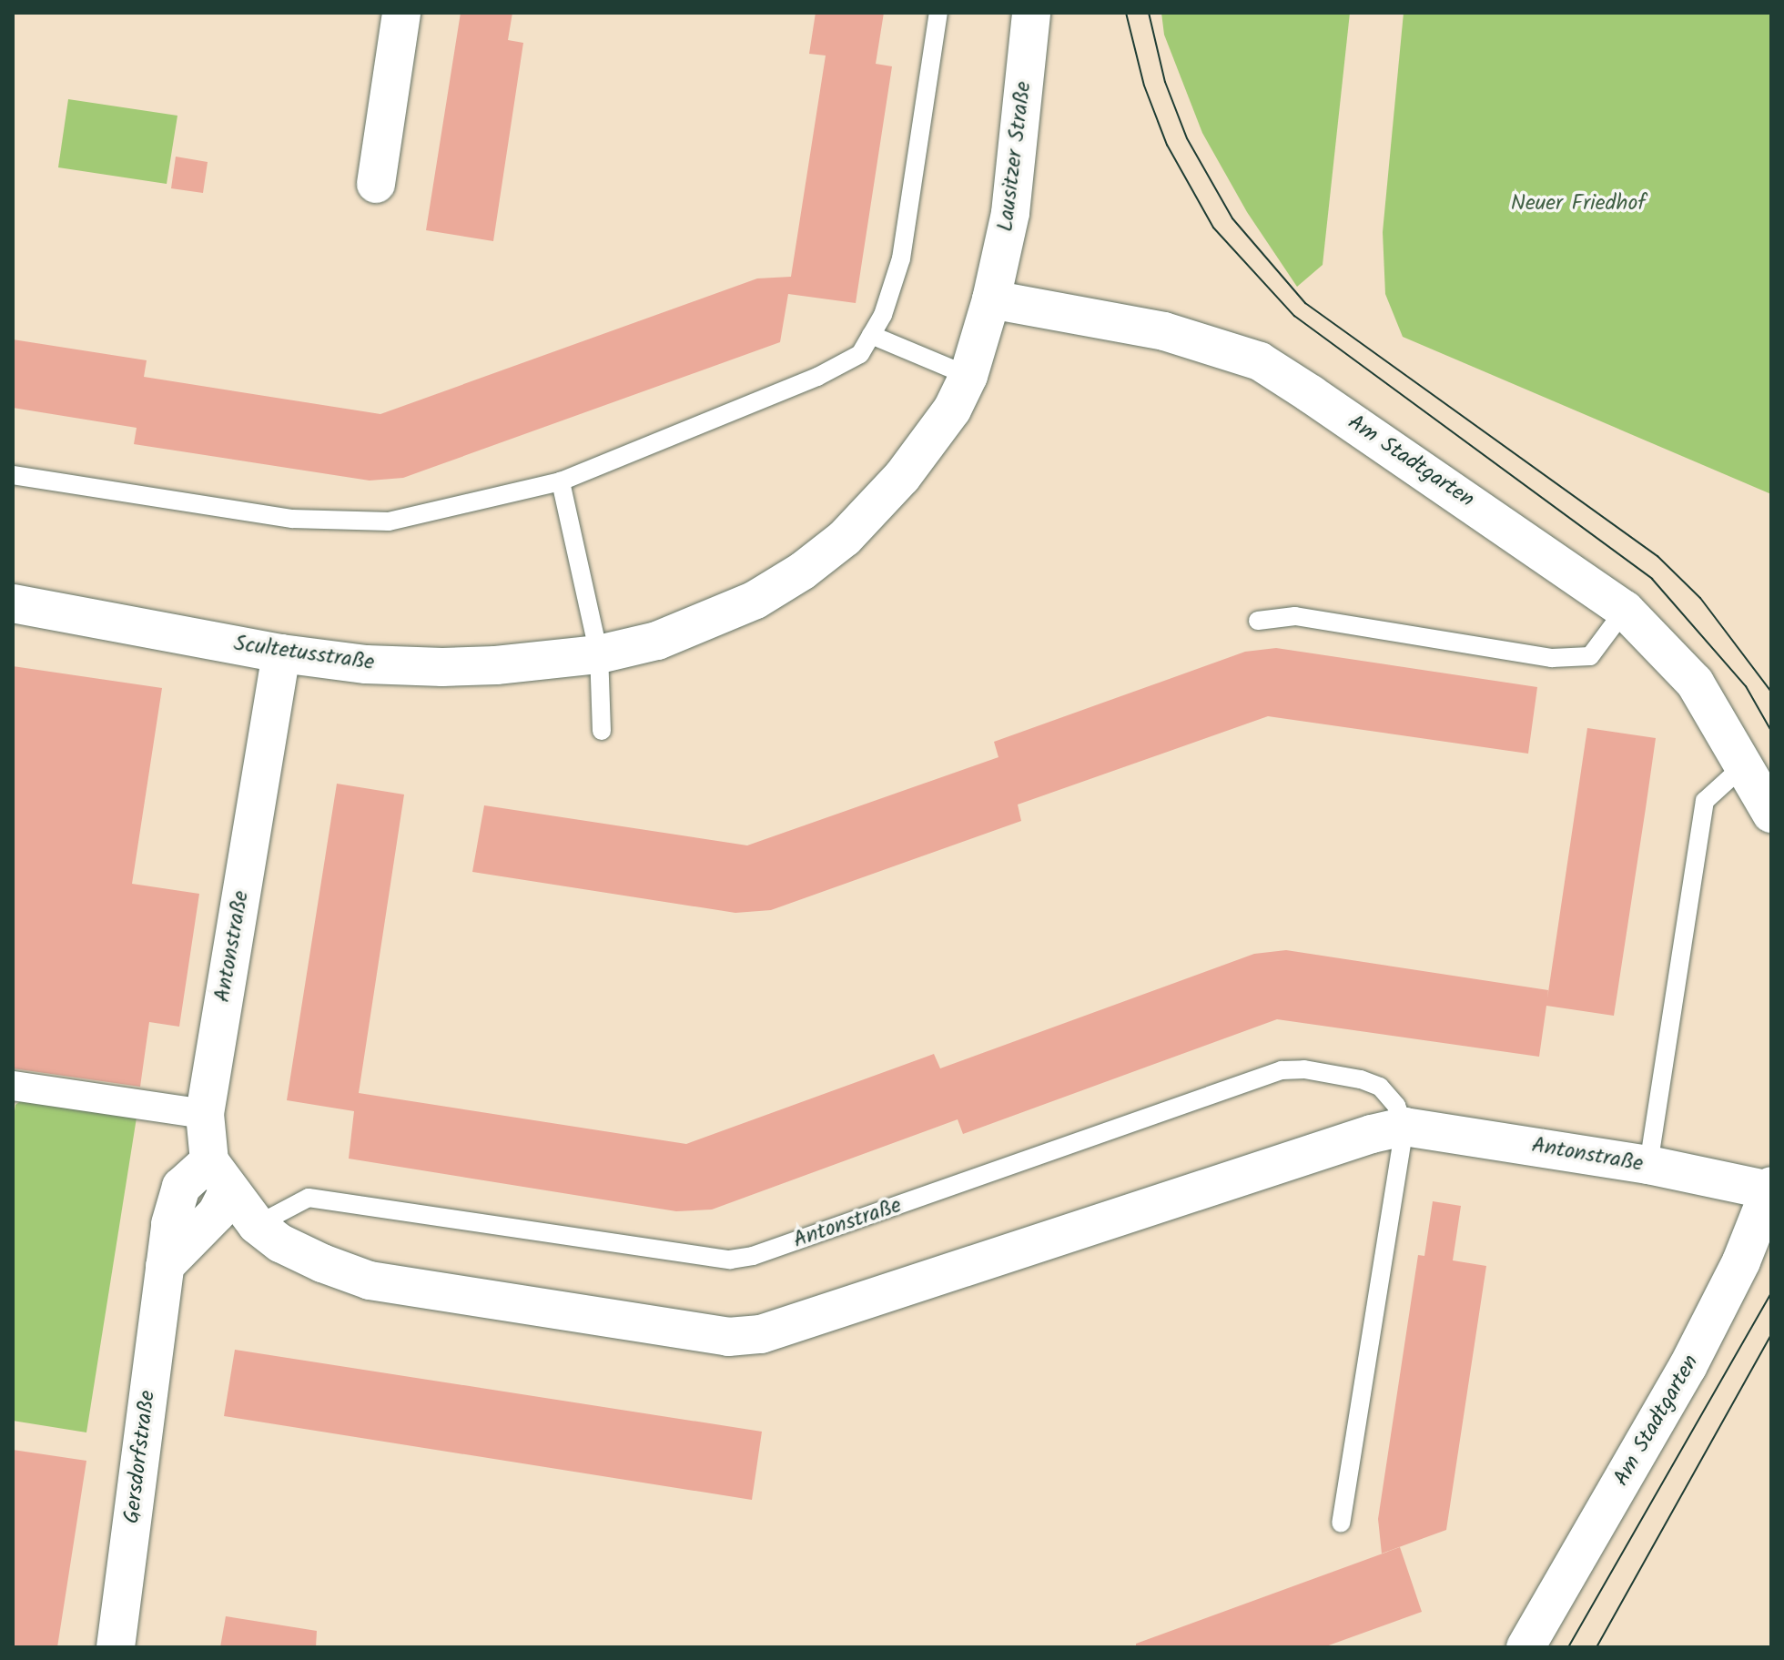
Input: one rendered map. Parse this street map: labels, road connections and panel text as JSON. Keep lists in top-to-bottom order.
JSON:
{
  "streets": {
    "street": [
      "Lausitzer Straße",
      "Am Stadtgarten",
      "Scultetusstraße",
      "Antonstraße",
      "Gersdorfstraße"
    ]
  },
  "crossings": [
    ["Lausitzer Straße", "Am Stadtgarten"],
    ["Lausitzer Straße", "Scultetusstraße"],
    ["Am Stadtgarten", "Scultetusstraße"],
    ["Am Stadtgarten", "Antonstraße"],
    ["Scultetusstraße", "Antonstraße"],
    ["Antonstraße", "Gersdorfstraße"]
  ],
  "parks": ["Neuer Friedhof"]
}
